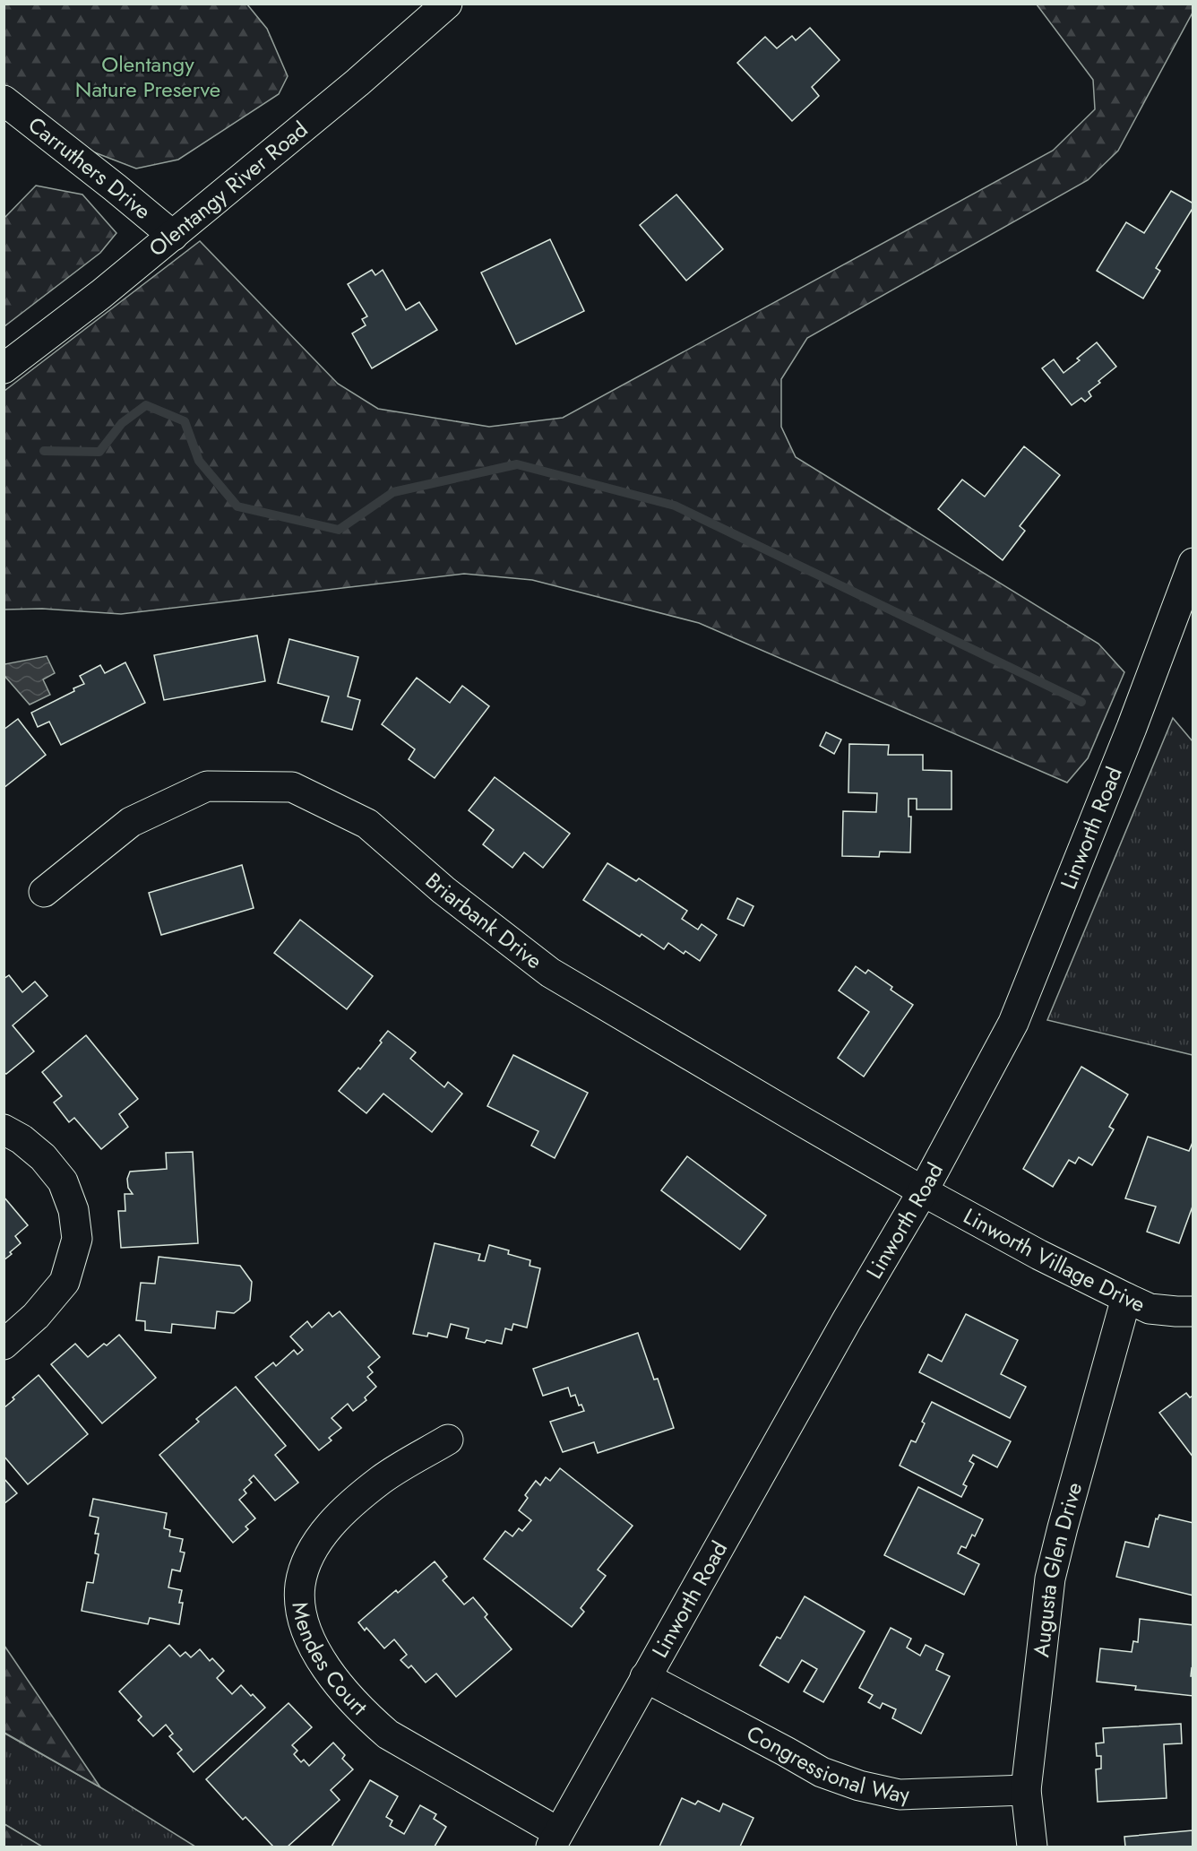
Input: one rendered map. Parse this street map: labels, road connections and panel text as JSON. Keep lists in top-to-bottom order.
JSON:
{
  "streets": {
    "street": [
      "Carruthers Drive",
      "Olentangy River Road",
      "Linworth Road",
      "Briarbank Drive",
      "Linworth Village Drive",
      "Augusta Glen Drive",
      "Mendes Court",
      "Congressional Way"
    ]
  },
  "crossings": [
    ["Carruthers Drive", "Olentangy River Road"],
    ["Linworth Road", "Briarbank Drive"],
    ["Linworth Road", "Linworth Village Drive"],
    ["Linworth Road", "Mendes Court"],
    ["Linworth Road", "Congressional Way"],
    ["Briarbank Drive", "Linworth Village Drive"],
    ["Linworth Village Drive", "Augusta Glen Drive"],
    ["Augusta Glen Drive", "Congressional Way"]
  ],
  "parks": ["Olentangy Nature Preserve"]
}
